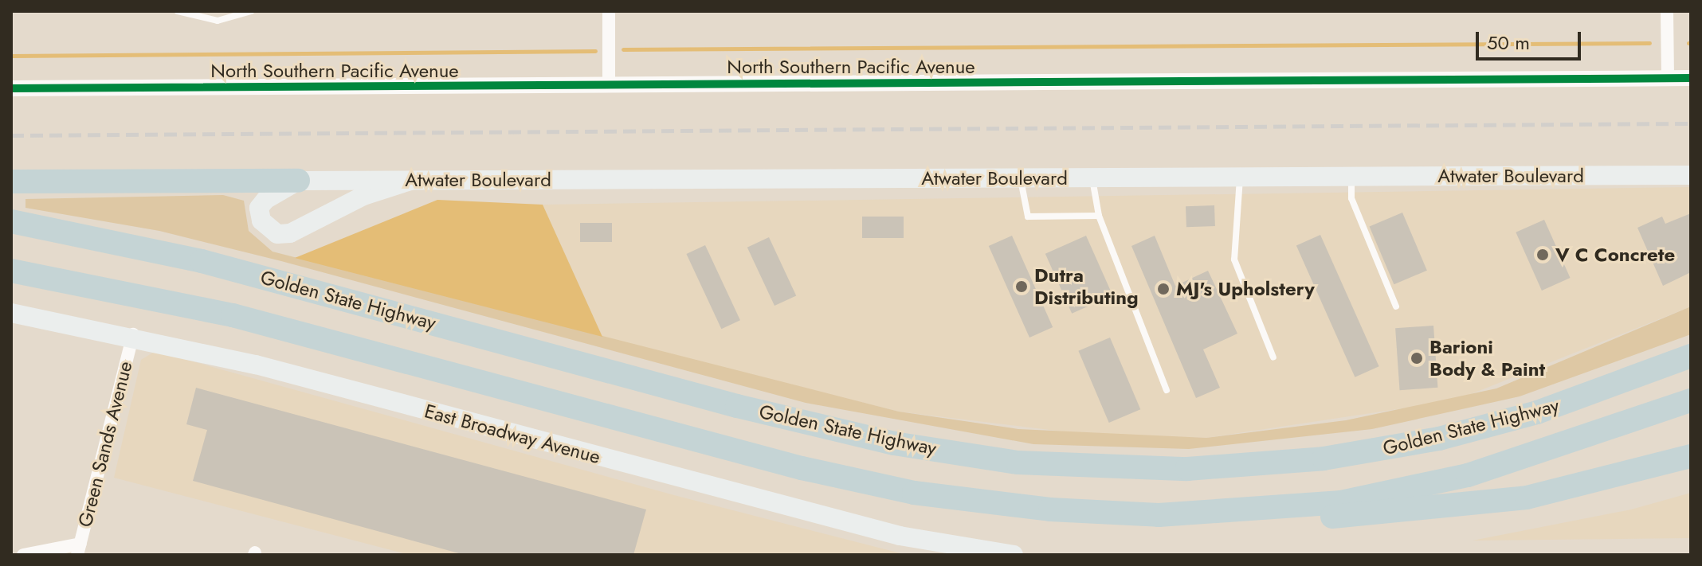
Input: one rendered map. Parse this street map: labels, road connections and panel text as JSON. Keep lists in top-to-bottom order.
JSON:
{
  "streets": {
    "highway": ["Golden State Highway"],
    "main road": ["Atwater Boulevard", "East Broadway Avenue"],
    "street": ["North Southern Pacific Avenue", "Green Sands Avenue"]
  },
  "crossings": [
    ["East Broadway Avenue", "Green Sands Avenue"]
  ],
  "places": [
    "V C Concrete",
    "Dutra Distributing",
    "MJ's Upholstery",
    "Barioni Body & Paint"
  ],
  "scale_bar": "50 m"
}
